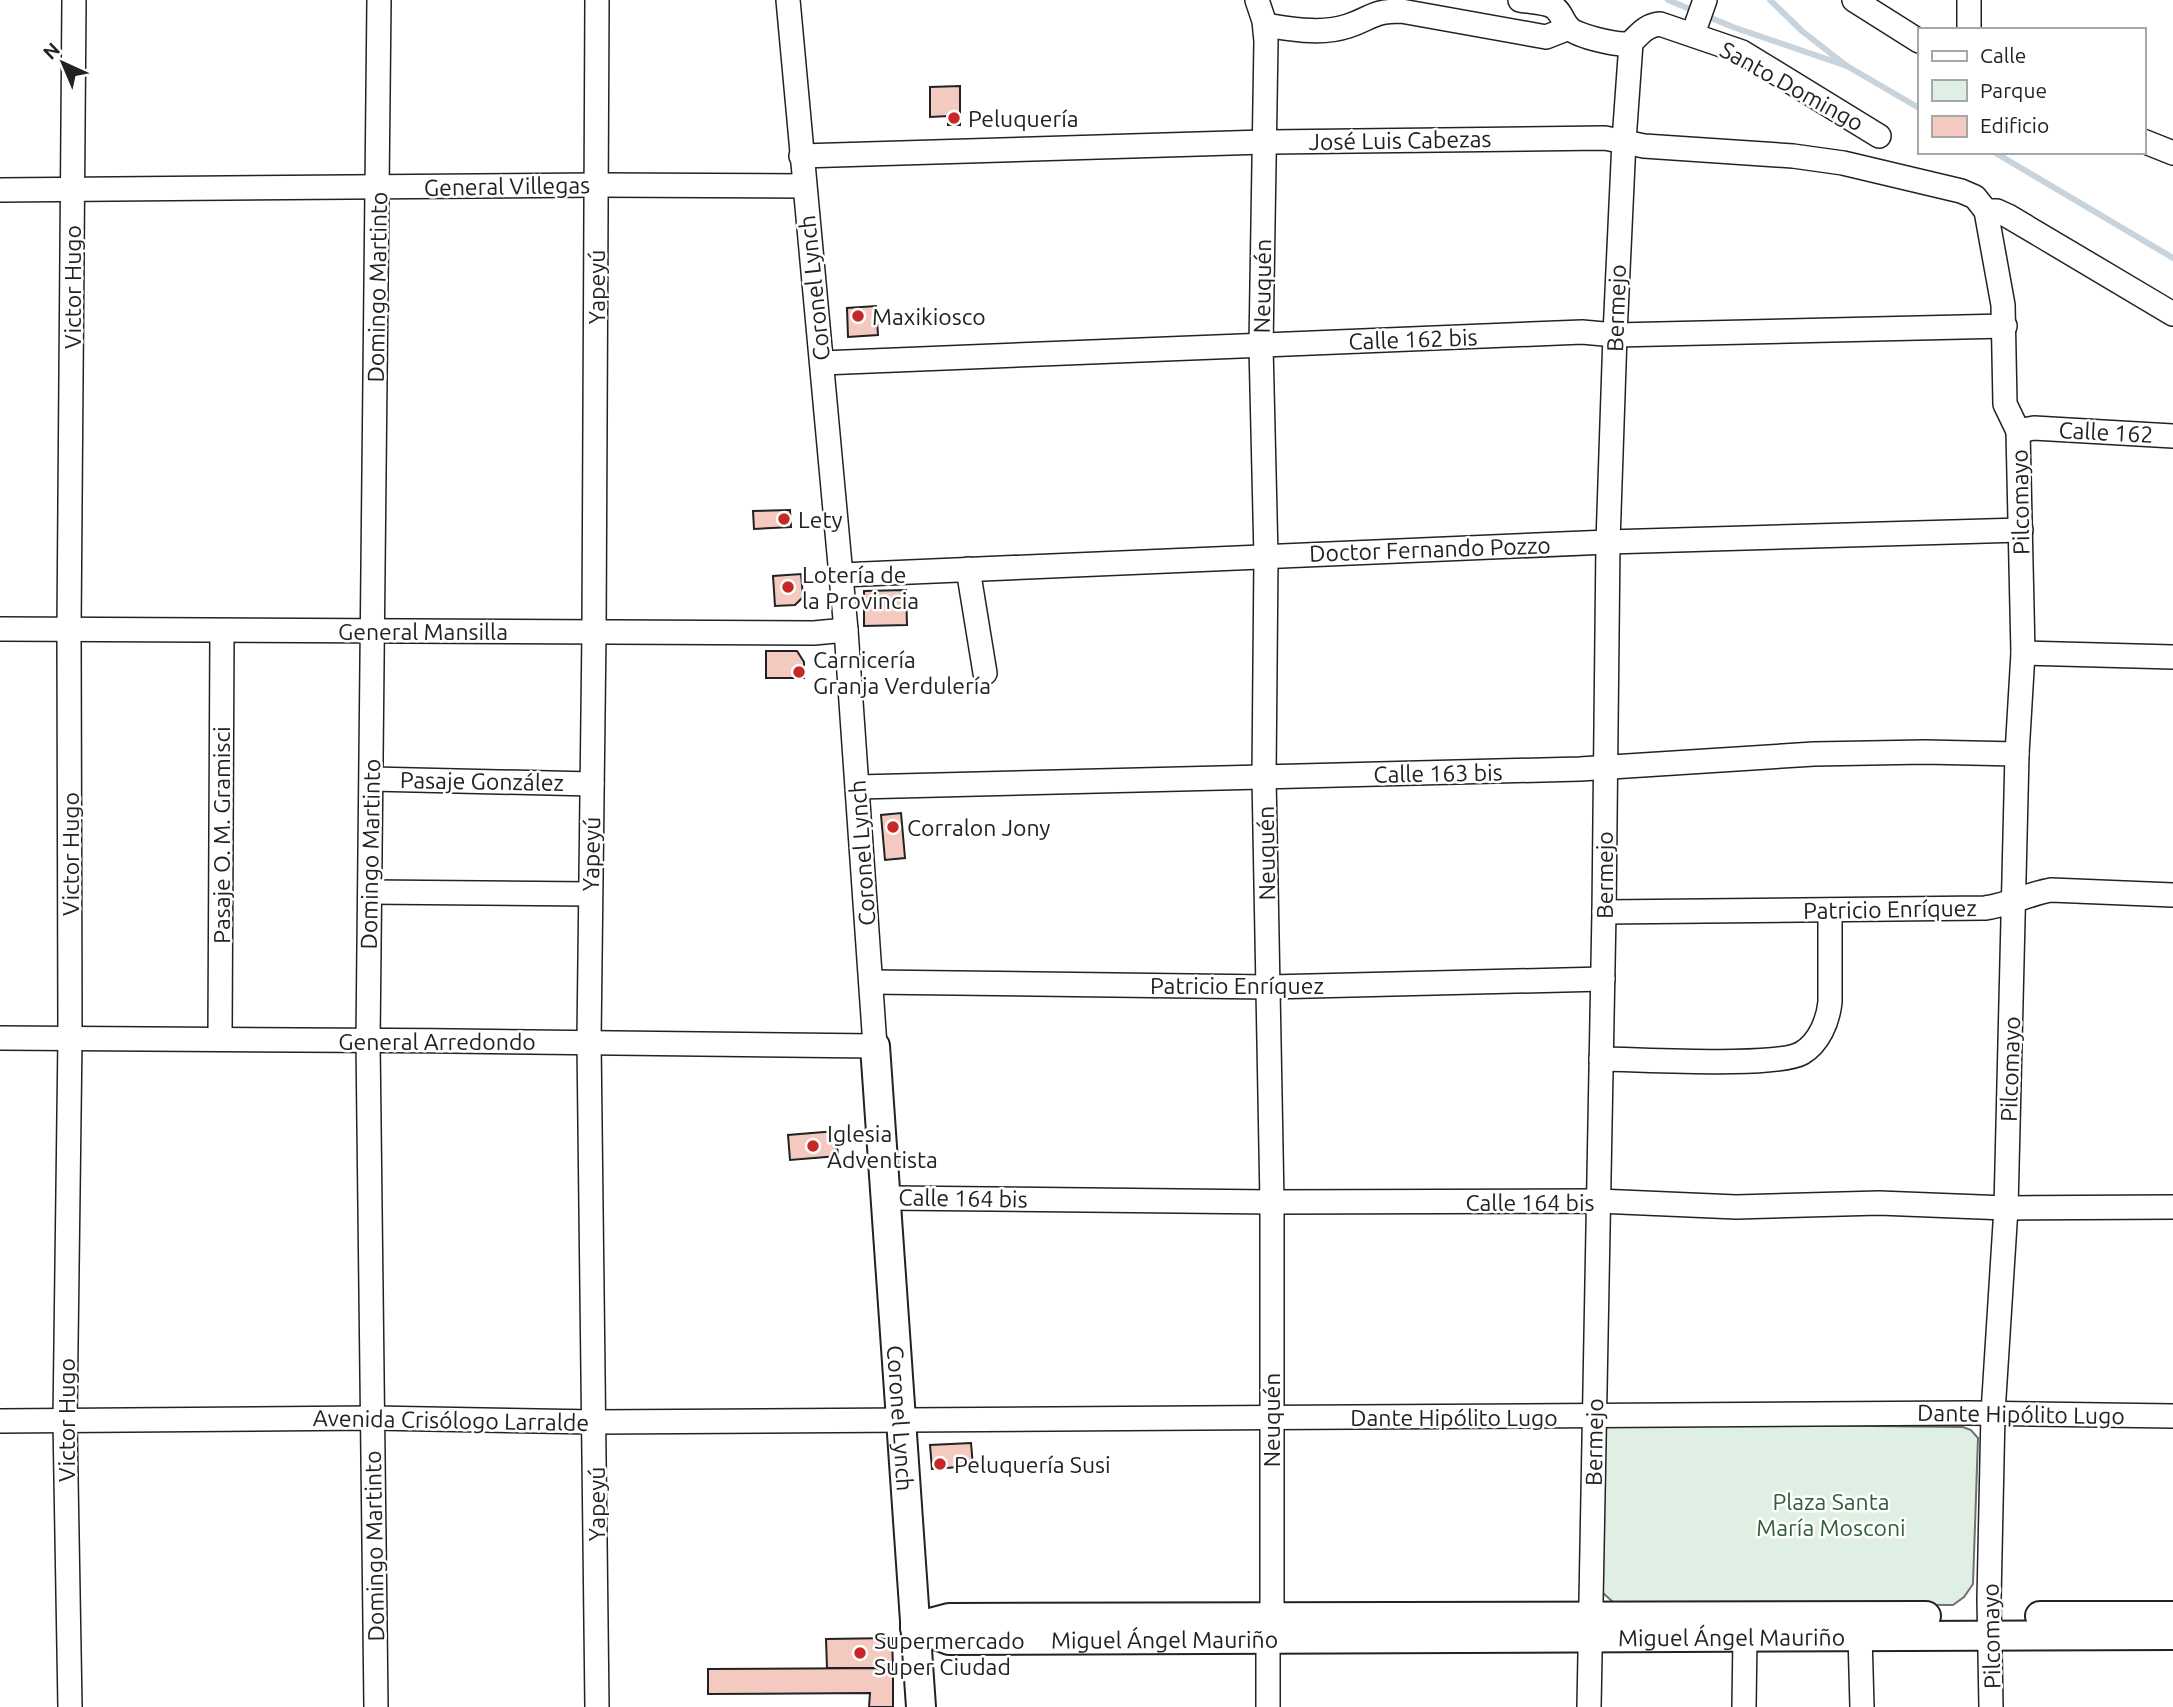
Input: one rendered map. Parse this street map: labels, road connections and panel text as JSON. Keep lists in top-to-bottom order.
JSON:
{
  "streets": {
    "main road": ["Coronel Lynch", "Miguel Ángel Mauriño"],
    "street": [
      "Santo Domingo",
      "José Luis Cabezas",
      "General Villegas",
      "Neuquén",
      "Victor Hugo",
      "Domingo Martinto",
      "Yapeyú",
      "Bermejo",
      "Calle 162 bis",
      "Calle 162",
      "Pilcomayo",
      "Doctor Fernando Pozzo",
      "General Mansilla",
      "Calle 163 bis",
      "Pasaje González",
      "Pasaje O. M. Gramisci",
      "Patricio Enríquez",
      "General Arredondo",
      "Calle 164 bis",
      "Dante Hipólito Lugo",
      "Avenida Crisólogo Larralde"
    ]
  },
  "crossings": [
    ["Santo Domingo", "Bermejo"],
    ["José Luis Cabezas", "Neuquén"],
    ["José Luis Cabezas", "Coronel Lynch"],
    ["José Luis Cabezas", "Bermejo"],
    ["José Luis Cabezas", "Pilcomayo"],
    ["General Villegas", "Victor Hugo"],
    ["General Villegas", "Domingo Martinto"],
    ["General Villegas", "Yapeyú"],
    ["General Villegas", "Coronel Lynch"],
    ["Neuquén", "Calle 162 bis"],
    ["Neuquén", "Doctor Fernando Pozzo"],
    ["Neuquén", "Calle 163 bis"],
    ["Neuquén", "Patricio Enríquez"],
    ["Neuquén", "Calle 164 bis"],
    ["Neuquén", "Dante Hipólito Lugo"],
    ["Neuquén", "Miguel Ángel Mauriño"],
    ["Victor Hugo", "General Mansilla"],
    ["Victor Hugo", "General Arredondo"],
    ["Victor Hugo", "Avenida Crisólogo Larralde"],
    ["Domingo Martinto", "General Mansilla"],
    ["Domingo Martinto", "Pasaje González"],
    ["Domingo Martinto", "General Arredondo"],
    ["Domingo Martinto", "Avenida Crisólogo Larralde"],
    ["Yapeyú", "General Mansilla"],
    ["Yapeyú", "Pasaje González"],
    ["Yapeyú", "General Arredondo"],
    ["Yapeyú", "Avenida Crisólogo Larralde"],
    ["Coronel Lynch", "Calle 162 bis"],
    ["Coronel Lynch", "Doctor Fernando Pozzo"],
    ["Coronel Lynch", "General Mansilla"],
    ["Coronel Lynch", "Calle 163 bis"],
    ["Coronel Lynch", "Patricio Enríquez"],
    ["Coronel Lynch", "General Arredondo"],
    ["Coronel Lynch", "Calle 164 bis"],
    ["Coronel Lynch", "Dante Hipólito Lugo"],
    ["Coronel Lynch", "Avenida Crisólogo Larralde"],
    ["Coronel Lynch", "Miguel Ángel Mauriño"],
    ["Bermejo", "Calle 162 bis"],
    ["Bermejo", "Doctor Fernando Pozzo"],
    ["Bermejo", "Calle 163 bis"],
    ["Bermejo", "Patricio Enríquez"],
    ["Bermejo", "Calle 164 bis"],
    ["Bermejo", "Dante Hipólito Lugo"],
    ["Bermejo", "Miguel Ángel Mauriño"],
    ["Calle 162 bis", "Pilcomayo"],
    ["Calle 162", "Pilcomayo"],
    ["Pilcomayo", "Doctor Fernando Pozzo"],
    ["Pilcomayo", "Calle 163 bis"],
    ["Pilcomayo", "Patricio Enríquez"],
    ["Pilcomayo", "Calle 164 bis"],
    ["Pilcomayo", "Dante Hipólito Lugo"],
    ["Pilcomayo", "Miguel Ángel Mauriño"],
    ["General Mansilla", "Pasaje O. M. Gramisci"],
    ["Pasaje O. M. Gramisci", "General Arredondo"],
    ["Dante Hipólito Lugo", "Avenida Crisólogo Larralde"]
  ],
  "parks": ["Plaza Santa María Mosconi"],
  "places": [
    "Peluquería",
    "Maxikiosco",
    "Lety",
    "Lotería de la Provincia",
    "Carnicería Granja Verdulería",
    "Corralon Jony",
    "Iglesia Adventista",
    "Peluquería Susi",
    "Supermercado Super Ciudad"
  ],
  "legend": ["Calle", "Parque", "Edificio"],
  "north": "top left"
}
